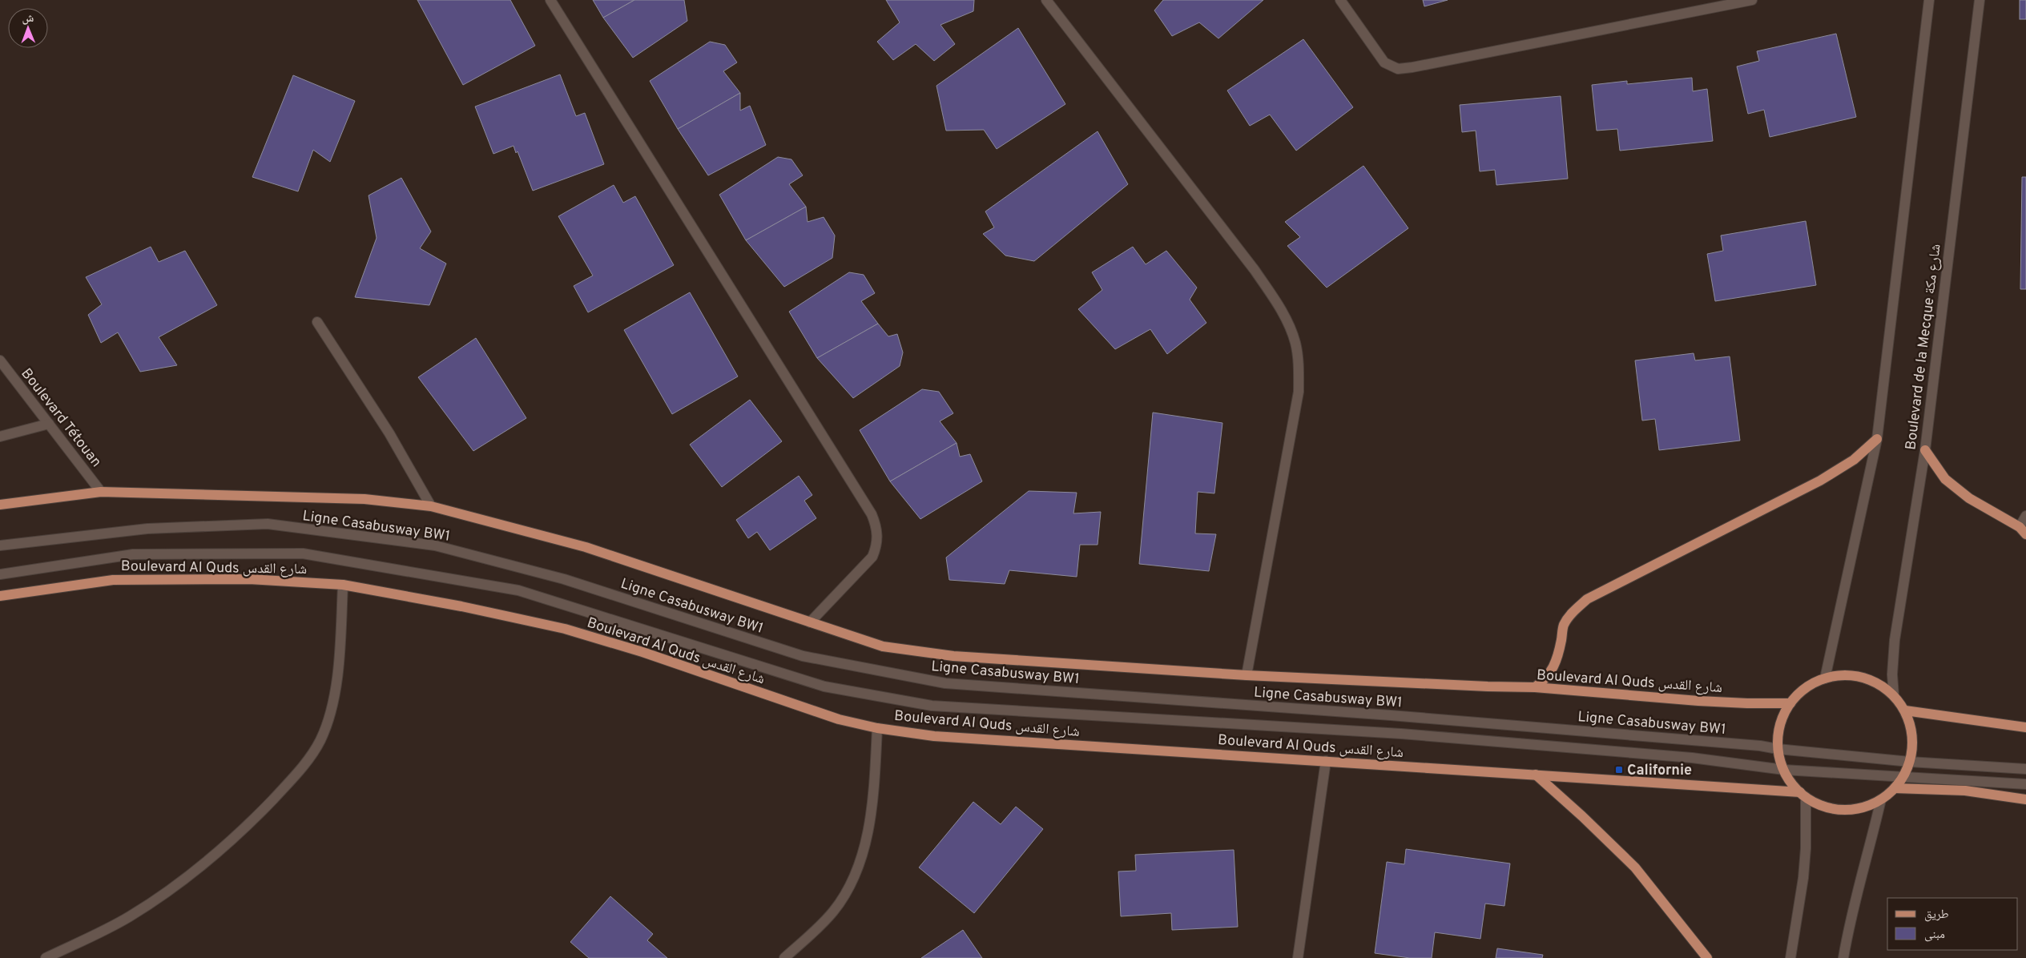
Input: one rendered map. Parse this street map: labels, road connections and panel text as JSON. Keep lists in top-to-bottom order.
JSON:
{
  "streets": {
    "main road": ["Boulevard Al Quds شارع القدس"],
    "street": ["Boulevard de la Mecque شارع مكة", "Boulevard Tétouan", "Ligne Casabusway BW1"]
  },
  "crossings": [
    ["Boulevard Tétouan", "Boulevard Al Quds شارع القدس"]
  ],
  "places": {
    "transit": ["Californie"]
  },
  "legend": ["طريق", "مبنى"],
  "north": "top"
}
